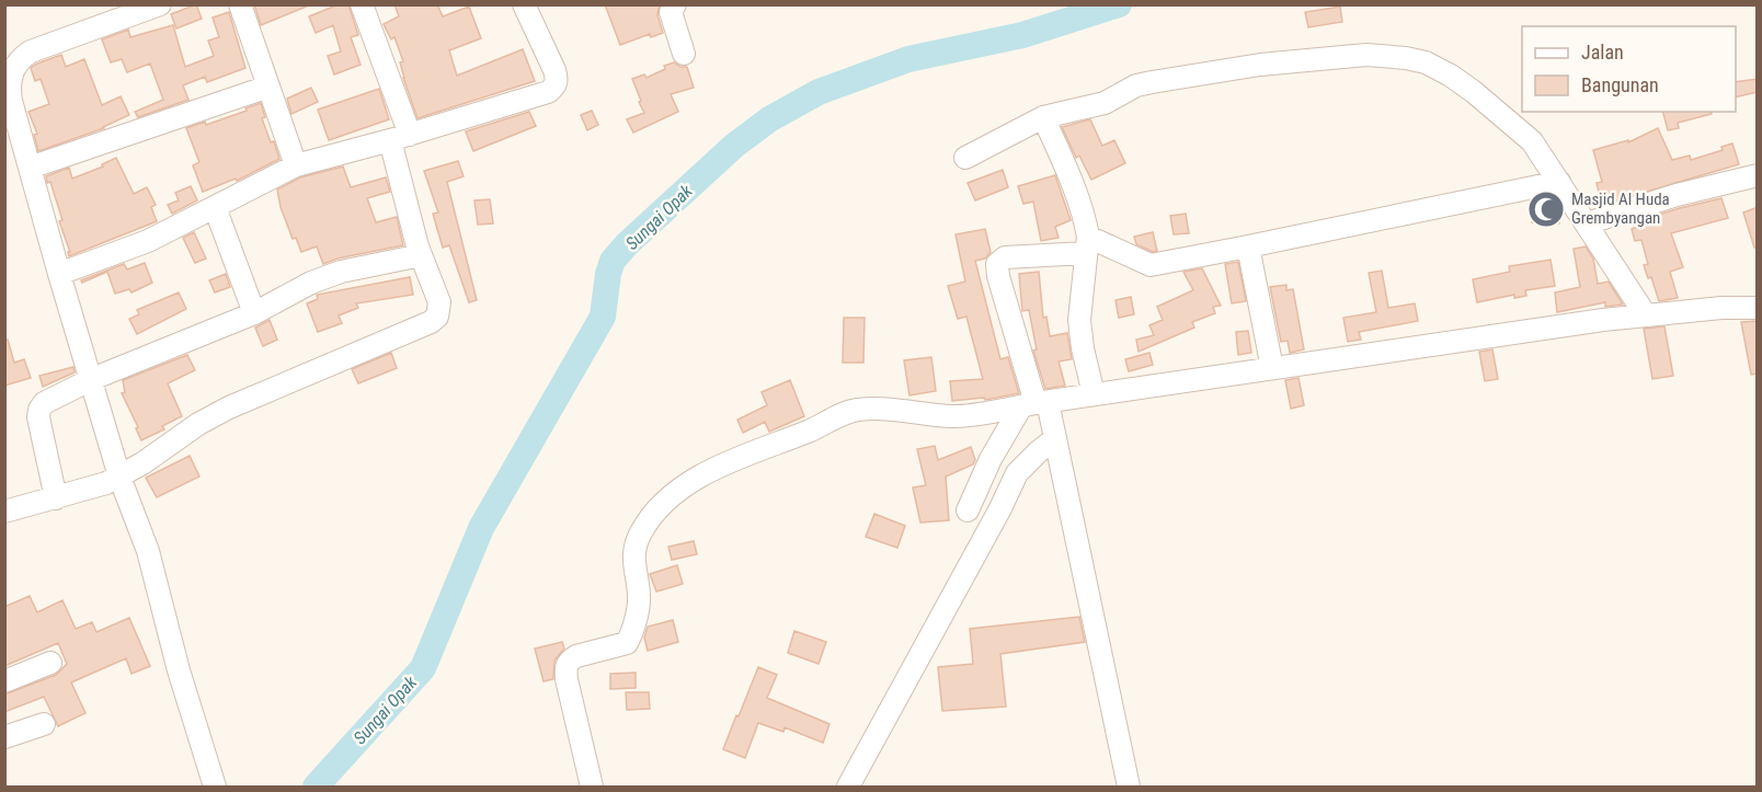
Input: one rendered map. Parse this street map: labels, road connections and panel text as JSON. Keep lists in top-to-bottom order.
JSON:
{
  "water": ["Sungai Opak"],
  "places": {
    "mosque": ["Masjid Al Huda Grembyangan"]
  },
  "legend": ["Jalan", "Bangunan"]
}
